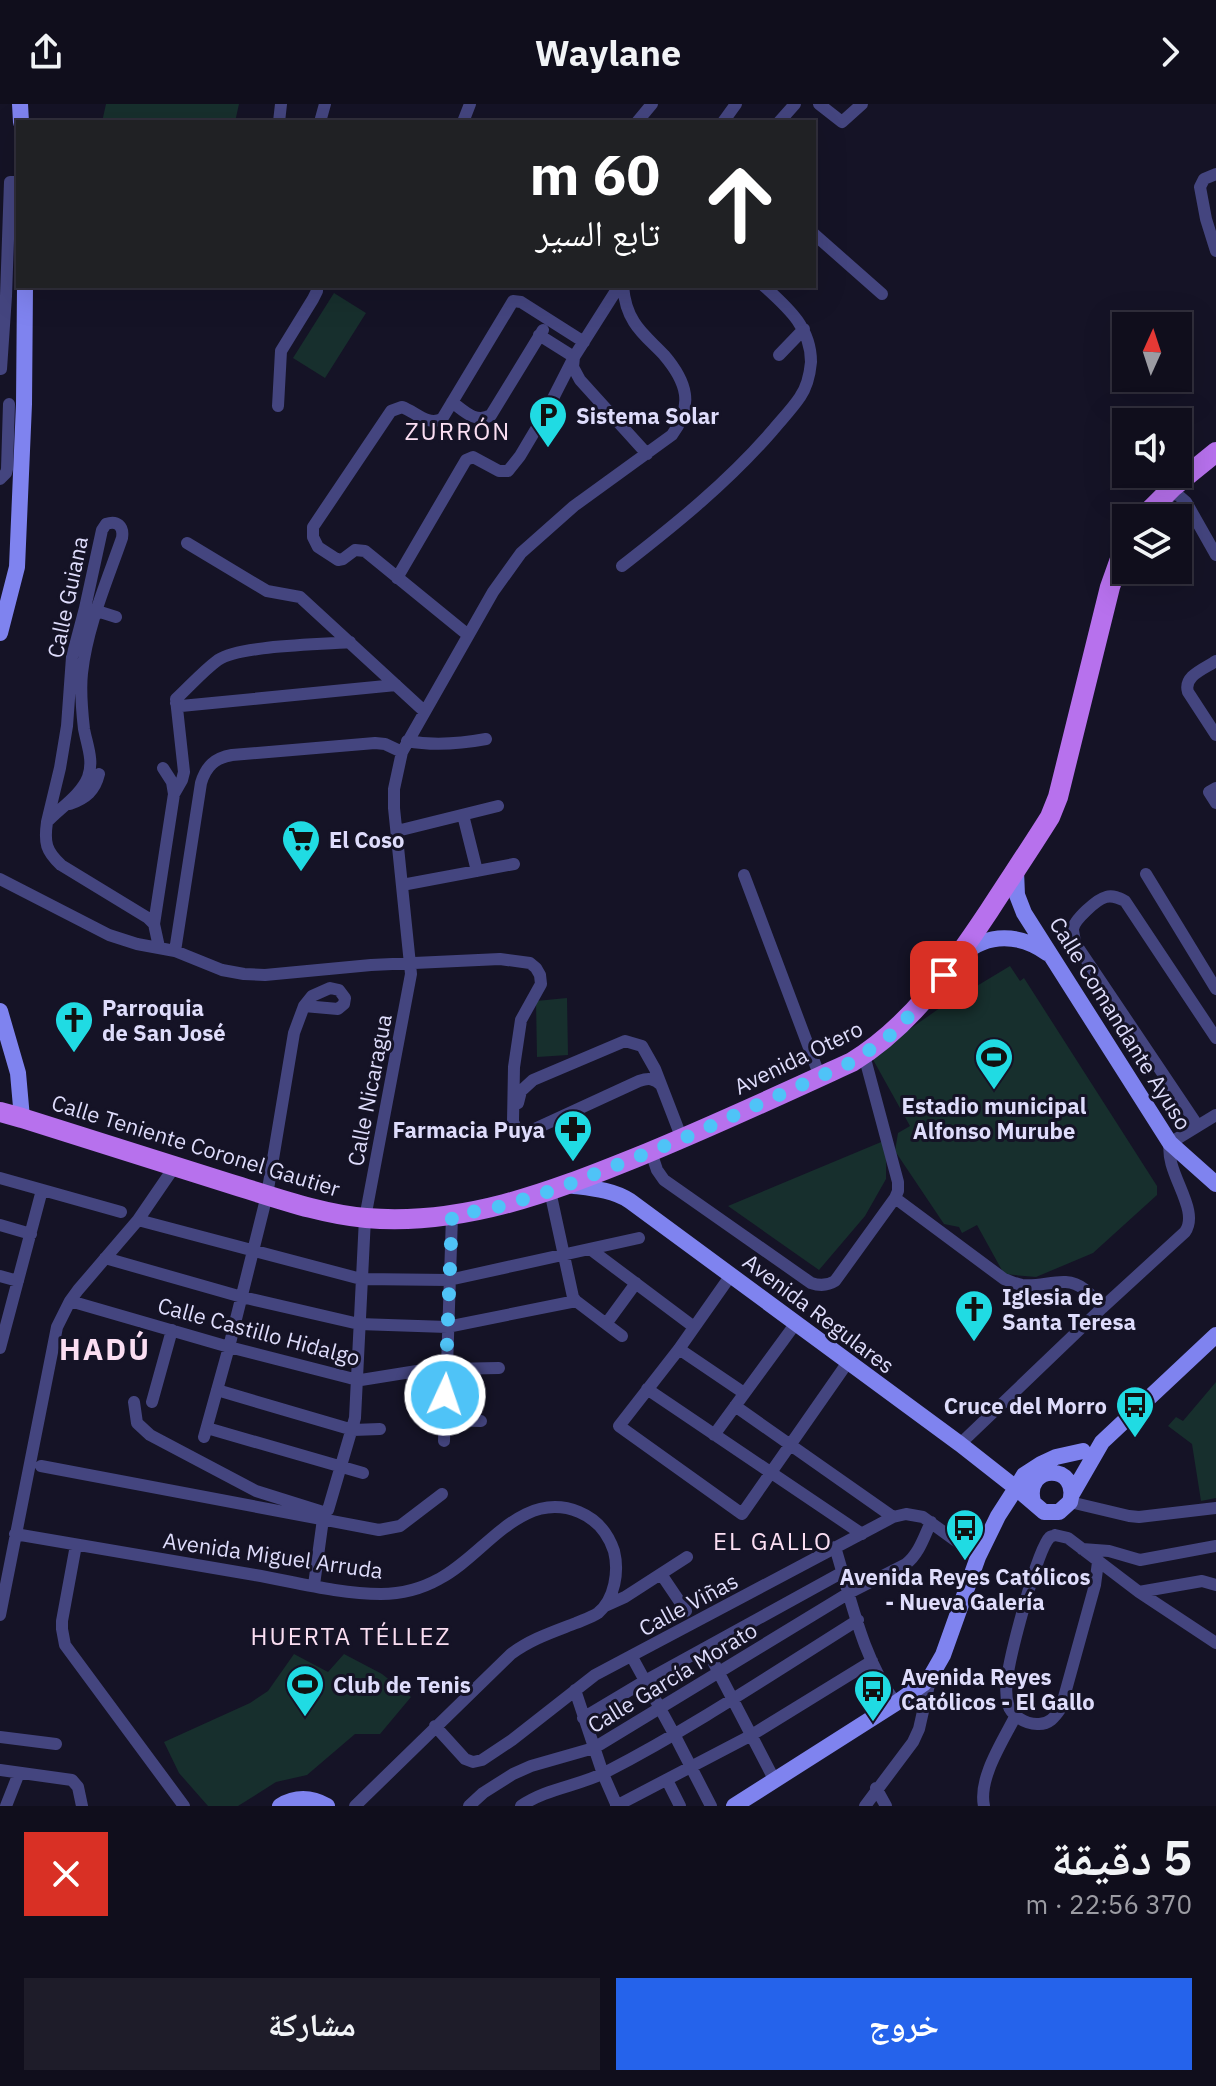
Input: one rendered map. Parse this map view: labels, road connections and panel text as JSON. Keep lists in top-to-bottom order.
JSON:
{
  "streets": {
    "main road": [
      "Calle Comandante Ayuso",
      "Avenida Otero",
      "Calle Teniente Coronel Gautier",
      "Avenida Regulares"
    ],
    "street": [
      "Calle Guiana",
      "Calle Nicaragua",
      "Calle Castillo Hidalgo",
      "Avenida Miguel Arruda",
      "Calle Viñas",
      "Calle García Morato"
    ]
  },
  "crossings": [
    ["Calle Comandante Ayuso", "Avenida Otero"],
    ["Avenida Otero", "Calle Teniente Coronel Gautier"],
    ["Avenida Otero", "Avenida Regulares"],
    ["Calle Nicaragua", "Calle Teniente Coronel Gautier"],
    ["Calle Nicaragua", "Calle Castillo Hidalgo"],
    ["Calle Nicaragua", "Avenida Miguel Arruda"],
    ["Calle Teniente Coronel Gautier", "Avenida Regulares"]
  ],
  "districts": [
    "ZURRÓN",
    "HADÚ",
    "EL GALLO",
    "HUERTA TÉLLEZ"
  ],
  "places": {
    "parking": ["Sistema Solar"],
    "supermarket": ["El Coso"],
    "church": ["Parroquia de San José", "Iglesia de Santa Teresa"],
    "sports": ["Estadio municipal Alfonso Murube", "Club de Tenis"],
    "pharmacy": ["Farmacia Puya"],
    "bus stop": ["Cruce del Morro", "Avenida Reyes Católicos - Nueva Galería", "Avenida Reyes Católicos - El Gallo"]
  },
  "north": "top",
  "page": {
    "header": "Waylane",
    "turn": ["60 m", "تابع السير"],
    "heading": ["5 دقيقة", "370 m · 22:56"],
    "buttons": ["خروج", "مشاركة"]
  }
}
